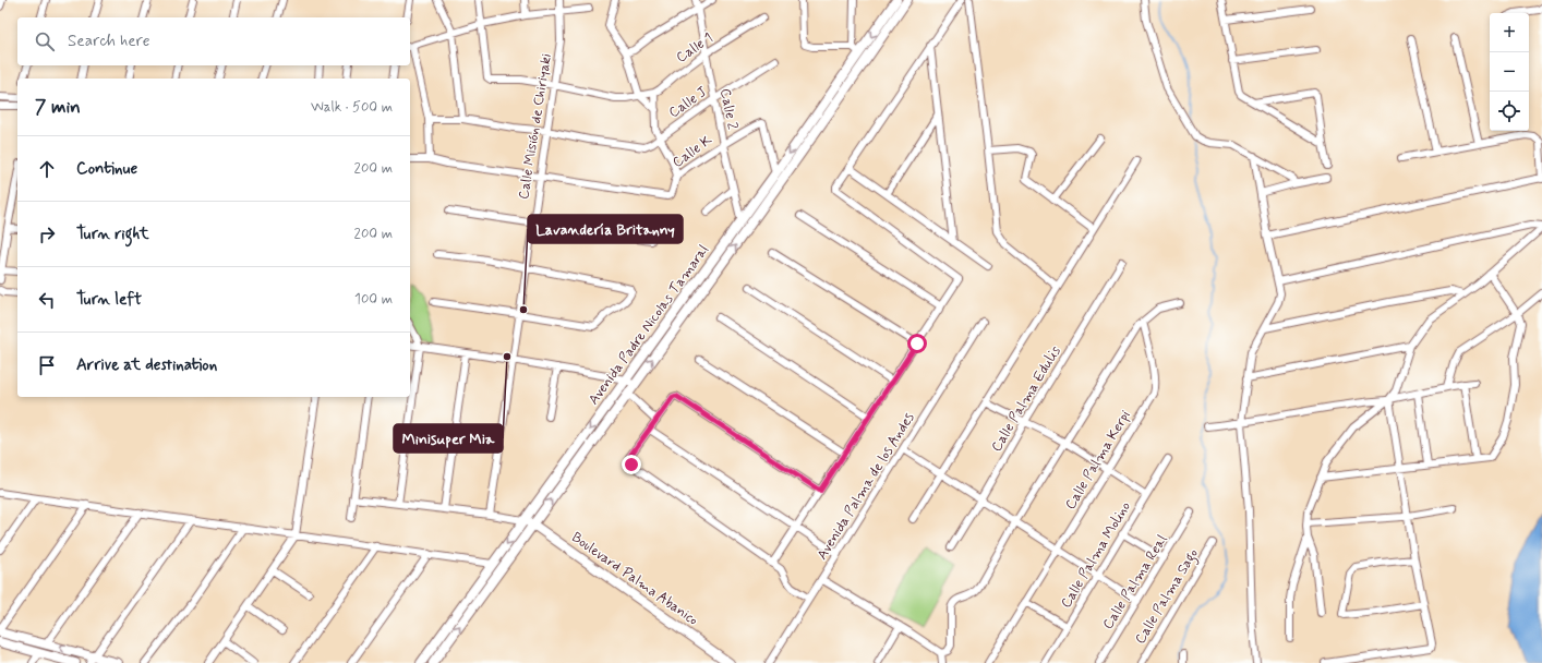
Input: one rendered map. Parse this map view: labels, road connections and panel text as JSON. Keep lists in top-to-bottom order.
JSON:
{
  "streets": {
    "street": [
      "Calle 1",
      "Calle J",
      "Calle 2",
      "Calle Misión de Chiriyaki",
      "Calle K",
      "Avenida Padre Nicolas Tamaral",
      "Calle Palma Edulis",
      "Calle Palma Kerpi",
      "Avenida Palma de los Andes",
      "Calle Palma Molino",
      "Boulevard Palma Abanico",
      "Calle Palma Real",
      "Calle Palma Sago"
    ]
  },
  "crossings": [
    ["Calle 1", "Calle 2"],
    ["Calle 1", "Calle Misión de Chiriyaki"],
    ["Calle J", "Calle 2"],
    ["Calle J", "Calle Misión de Chiriyaki"],
    ["Calle 2", "Calle K"],
    ["Calle 2", "Avenida Padre Nicolas Tamaral"],
    ["Calle Misión de Chiriyaki", "Calle K"],
    ["Calle K", "Avenida Padre Nicolas Tamaral"],
    ["Avenida Padre Nicolas Tamaral", "Boulevard Palma Abanico"]
  ],
  "places": ["Lavandería Britanny", "Minisuper Mia"],
  "page": {
    "map_buttons": ["+", "−"],
    "search": "Search here",
    "heading": ["7 min", "Walk · 500 m"],
    "list": [
      ["Continue", "200 m"],
      ["Turn right", "200 m"],
      ["Turn left", "100 m"],
      "Arrive at destination"
    ]
  }
}
